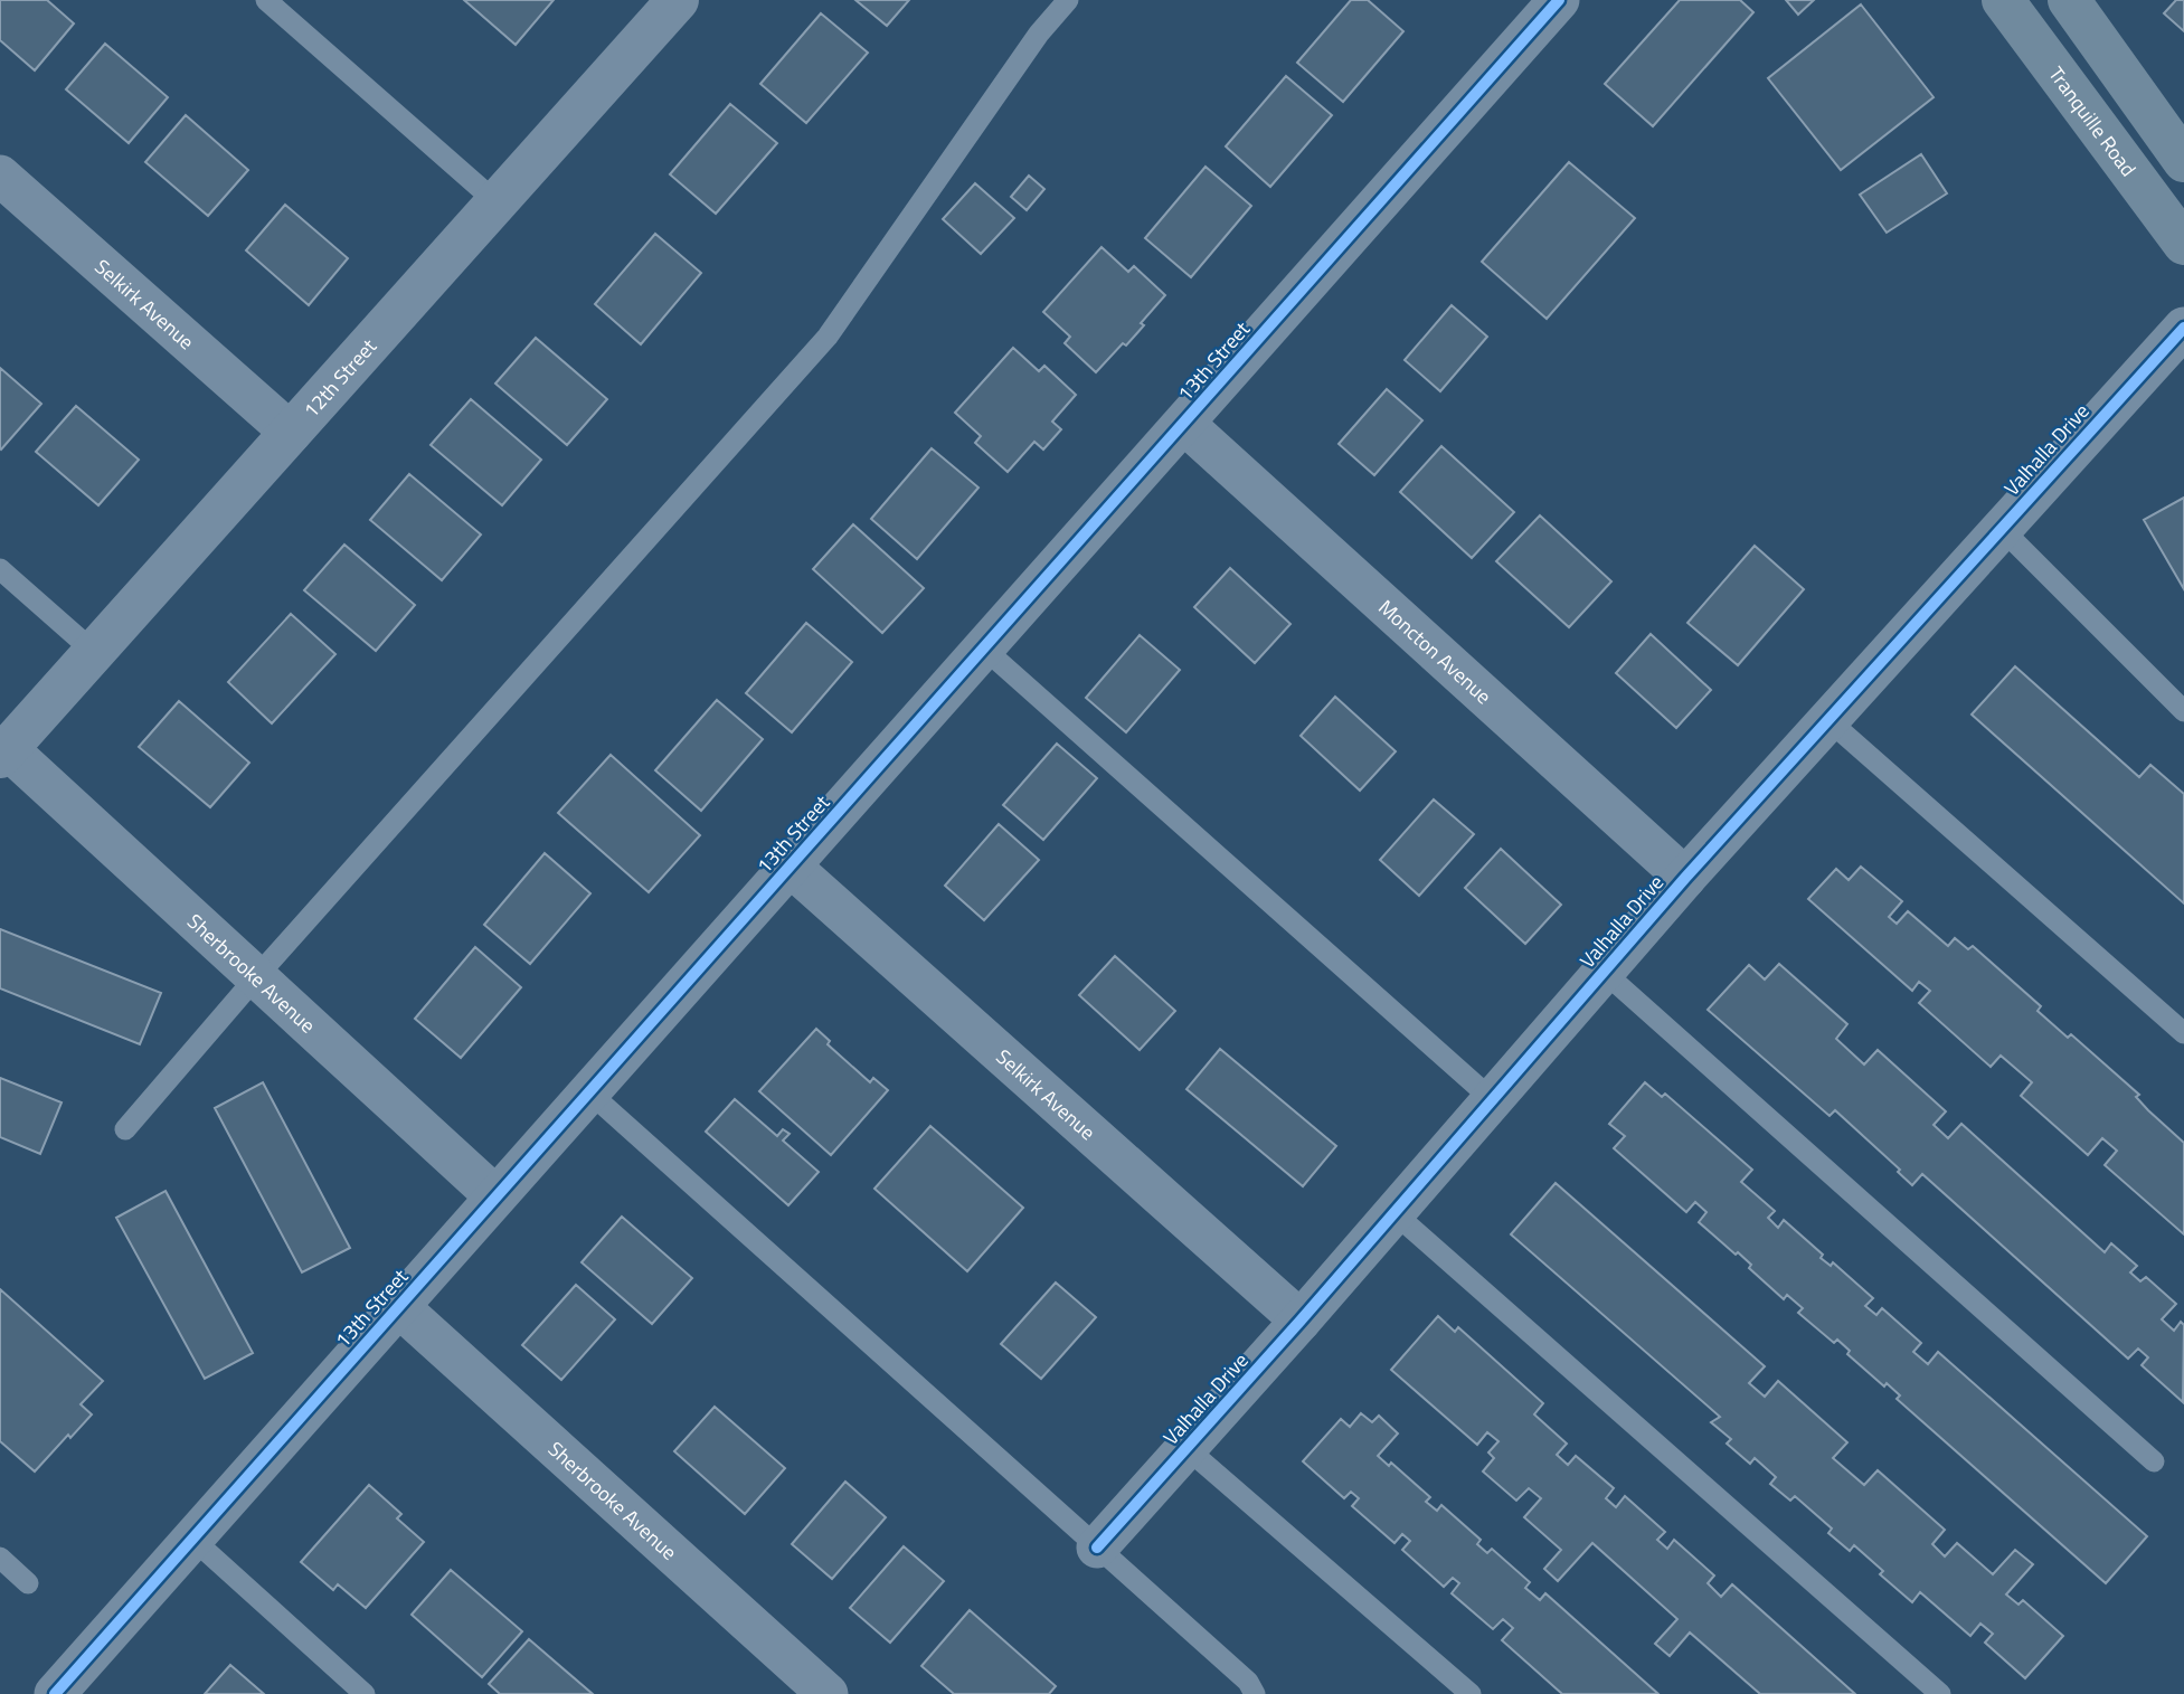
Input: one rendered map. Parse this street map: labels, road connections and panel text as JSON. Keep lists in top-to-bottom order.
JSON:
{
  "streets": {
    "main road": ["Tranquille Road"],
    "street": [
      "Selkirk Avenue",
      "13th Street",
      "12th Street",
      "Valhalla Drive",
      "Moncton Avenue",
      "Sherbrooke Avenue"
    ]
  },
  "crossings": [
    ["Selkirk Avenue", "13th Street"],
    ["Selkirk Avenue", "12th Street"],
    ["Selkirk Avenue", "Valhalla Drive"],
    ["13th Street", "Moncton Avenue"],
    ["13th Street", "Sherbrooke Avenue"],
    ["12th Street", "Sherbrooke Avenue"],
    ["Valhalla Drive", "Moncton Avenue"]
  ]
}
